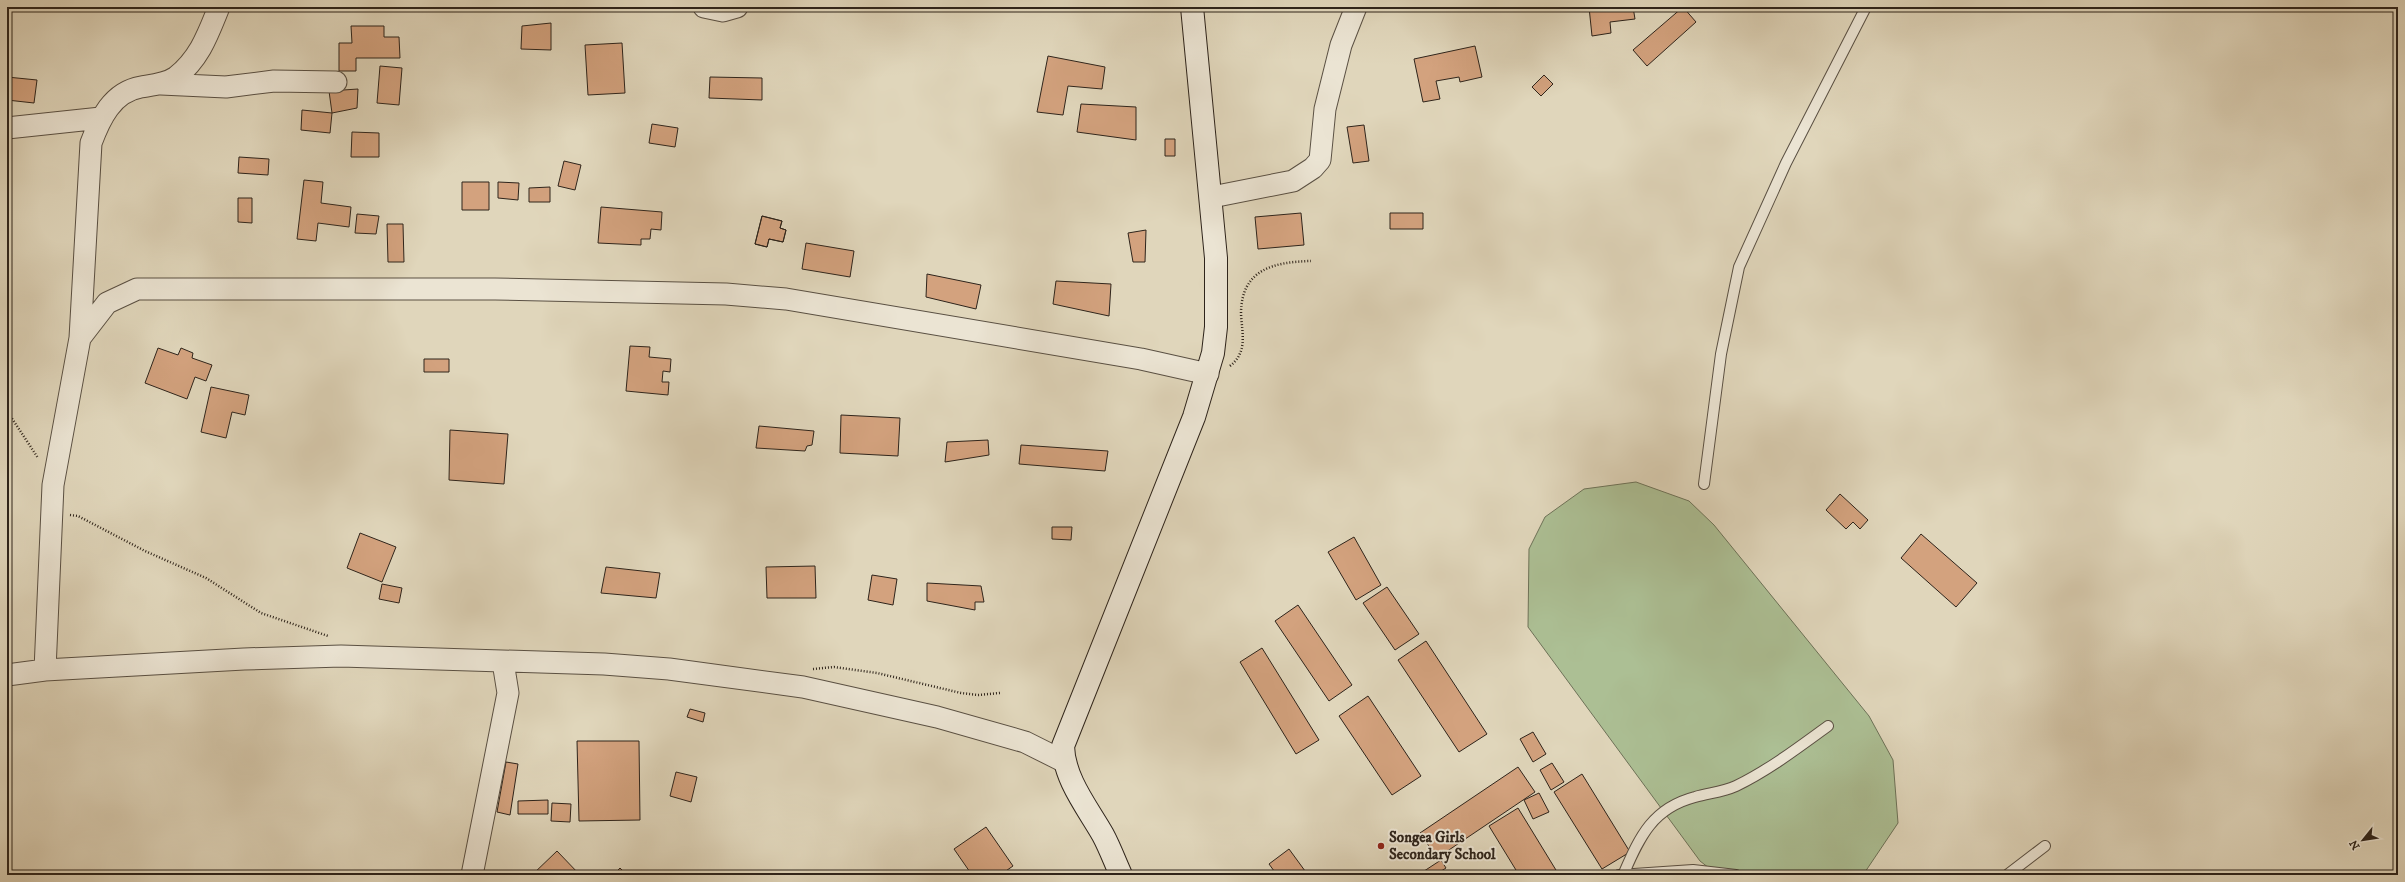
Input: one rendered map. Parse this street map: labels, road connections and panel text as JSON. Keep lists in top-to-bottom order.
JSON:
{
  "places": ["Songea Girls Secondary School"],
  "north": "bottom left"
}
